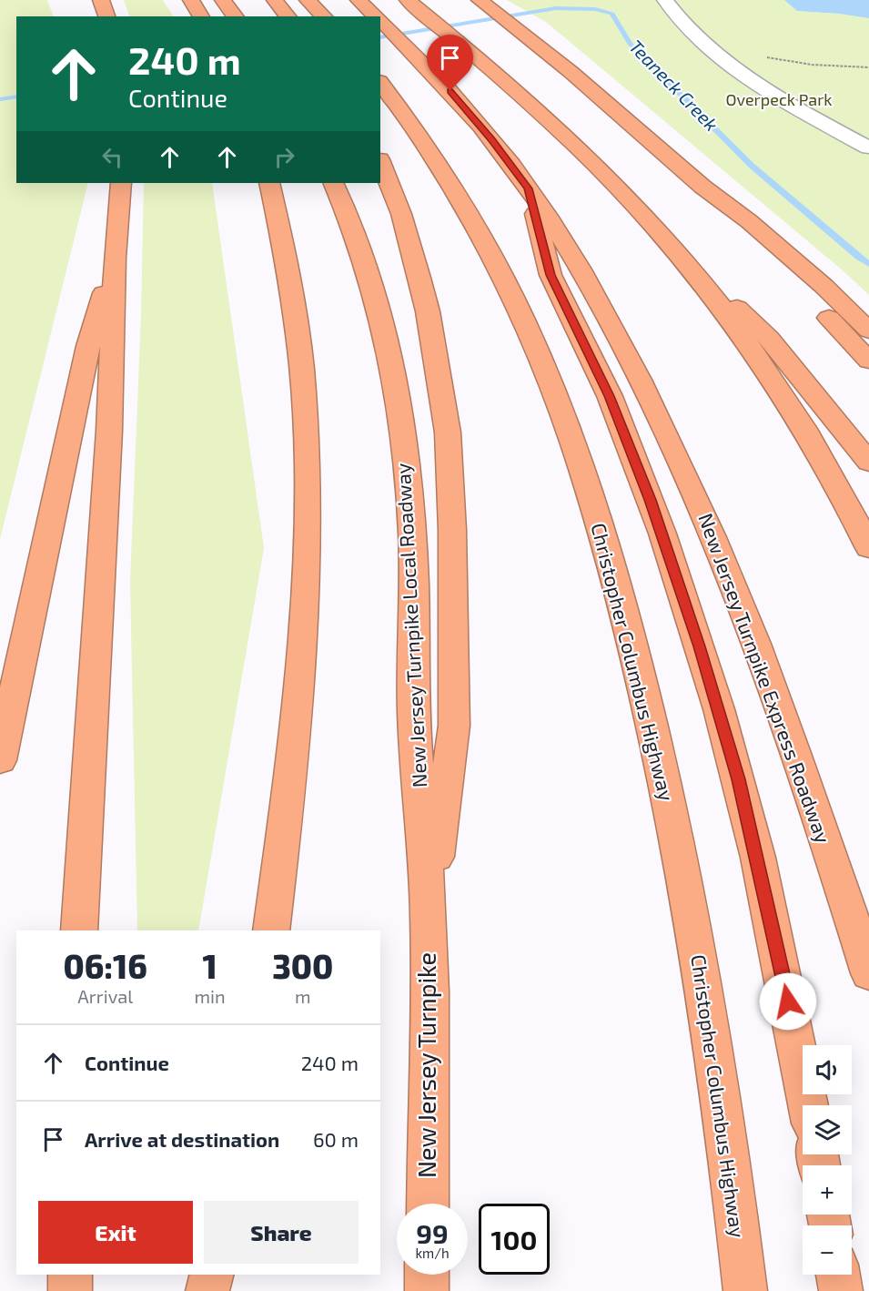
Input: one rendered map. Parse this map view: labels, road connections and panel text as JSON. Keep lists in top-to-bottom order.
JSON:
{
  "streets": {
    "highway": [
      "New Jersey Turnpike Local Roadway",
      "Christopher Columbus Highway",
      "New Jersey Turnpike Express Roadway",
      "New Jersey Turnpike"
    ]
  },
  "crossings": [
    ["New Jersey Turnpike Local Roadway", "New Jersey Turnpike"]
  ],
  "water": ["Teaneck Creek"],
  "parks": ["Overpeck Park"],
  "page": {
    "turn": ["240 m", "Continue"],
    "eta": [
      "06:16",
      "Arrival",
      "1",
      "min",
      "300",
      "m"
    ],
    "list": [
      {
        "name": "Continue",
        "value": "240 m"
      },
      {
        "name": "Arrive at destination",
        "value": "60 m"
      }
    ],
    "map_buttons": ["+", "−"],
    "buttons": ["Exit", "Share"],
    "speed": "99 km/h",
    "limit": "100"
  }
}
